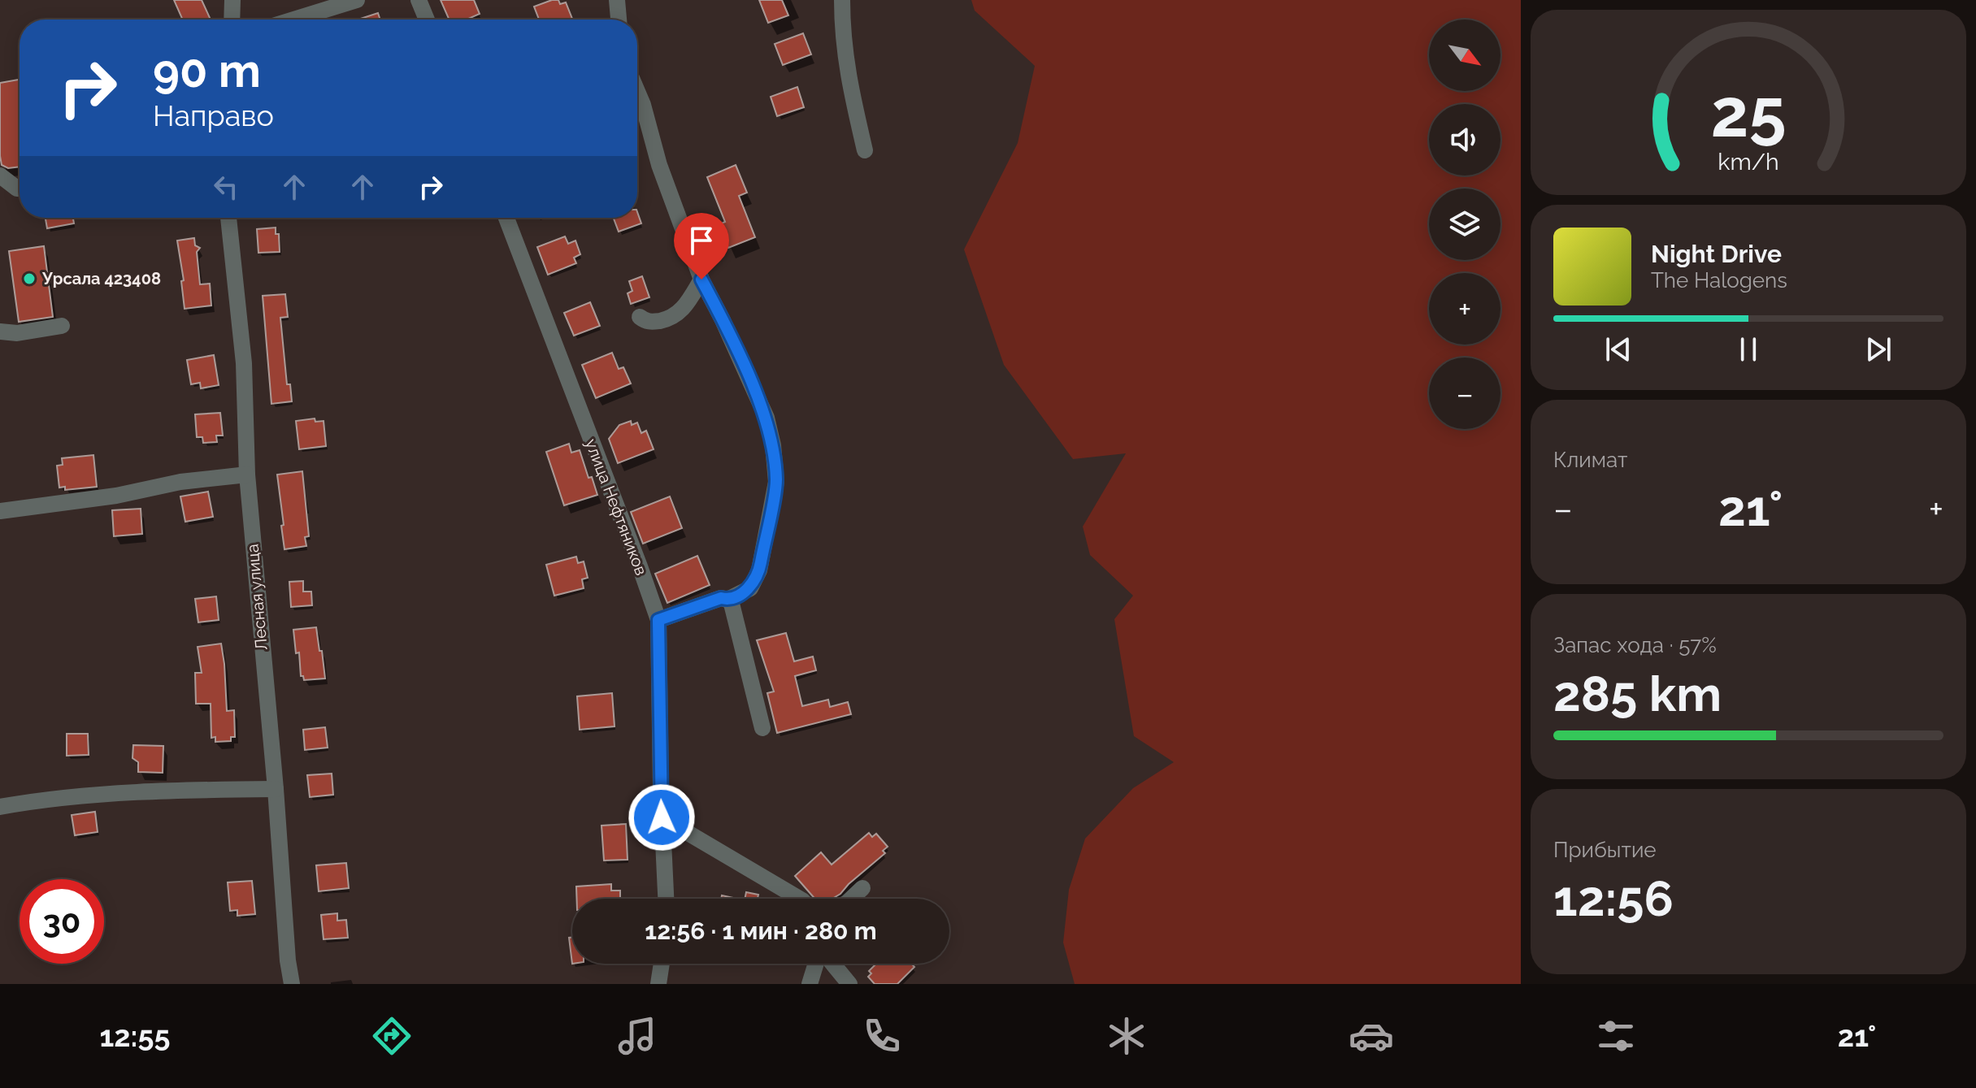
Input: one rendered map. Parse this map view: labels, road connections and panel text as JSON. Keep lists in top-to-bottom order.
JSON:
{
  "streets": {
    "street": ["улица Нефтяников", "Лесная улица"]
  },
  "places": ["Урсала 423408"],
  "north": "bottom right",
  "page": {
    "map_buttons": ["+", "−"],
    "turn": ["90 m", "Направо"],
    "song": ["Night Drive", "The Halogens"],
    "tile": [
      "Климат",
      ["Запас хода · 57%", "285 km"],
      ["Прибытие", "12:56"]
    ],
    "heat": ["−", "21°", "+"],
    "limit": "30",
    "trip": "12:56 · 1 мин · 280 m",
    "tabs": ["12:55", "21°"],
    "gauge": ["25", "km/h"]
  }
}
